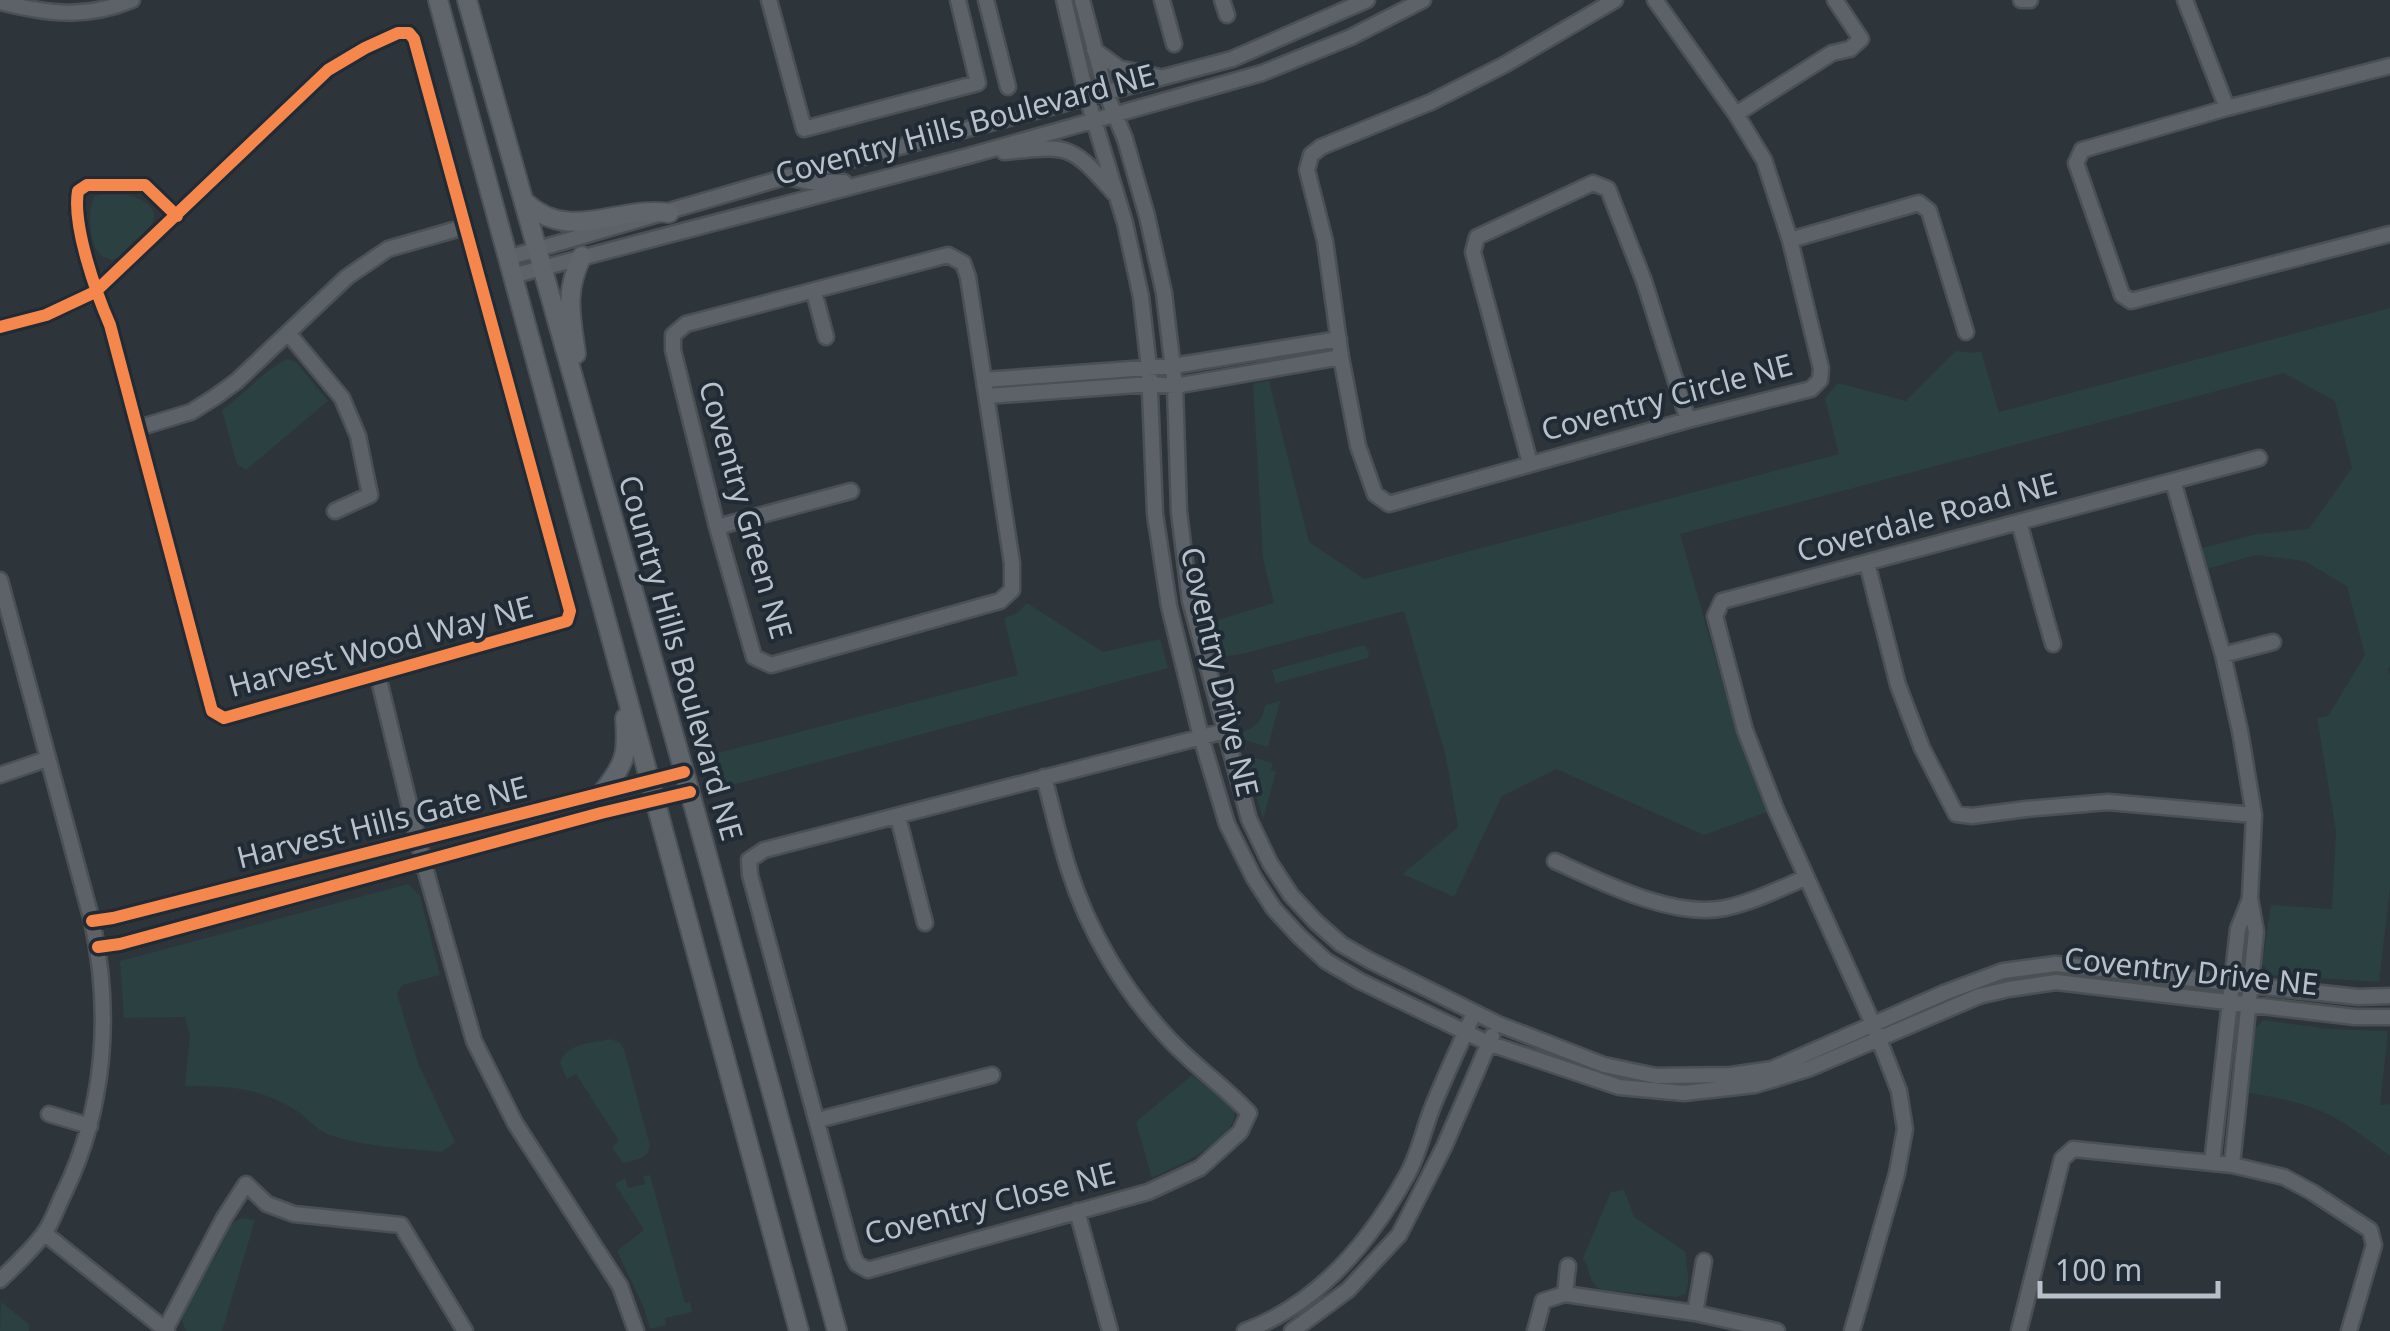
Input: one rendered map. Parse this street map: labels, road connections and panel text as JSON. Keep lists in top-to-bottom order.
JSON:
{
  "streets": {
    "main road": ["Country Hills Boulevard NE"],
    "street": [
      "Coventry Hills Boulevard NE",
      "Coventry Circle NE",
      "Coventry Green NE",
      "Coverdale Road NE",
      "Harvest Wood Way NE",
      "Coventry Drive NE",
      "Harvest Hills Gate NE",
      "Coventry Close NE"
    ]
  },
  "crossings": [
    ["Coventry Hills Boulevard NE", "Country Hills Boulevard NE"],
    ["Coventry Hills Boulevard NE", "Coventry Drive NE"],
    ["Coverdale Road NE", "Coventry Drive NE"],
    ["Country Hills Boulevard NE", "Harvest Hills Gate NE"],
    ["Coventry Drive NE", "Coventry Close NE"]
  ],
  "scale_bar": "100 m"
}
